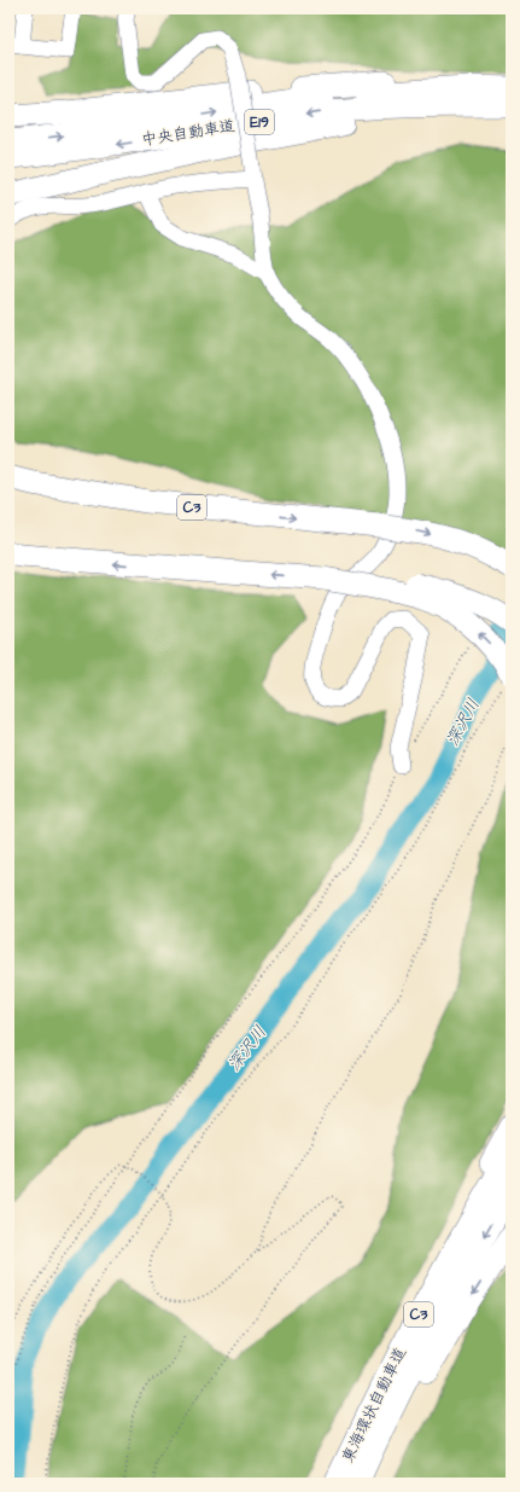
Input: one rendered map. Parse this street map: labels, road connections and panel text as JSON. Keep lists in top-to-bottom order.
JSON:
{
  "streets": {
    "highway": [
      "E19",
      "中央自動車道",
      "C3",
      "東海環状自動車道"
    ]
  },
  "water": ["深沢川"]
}
